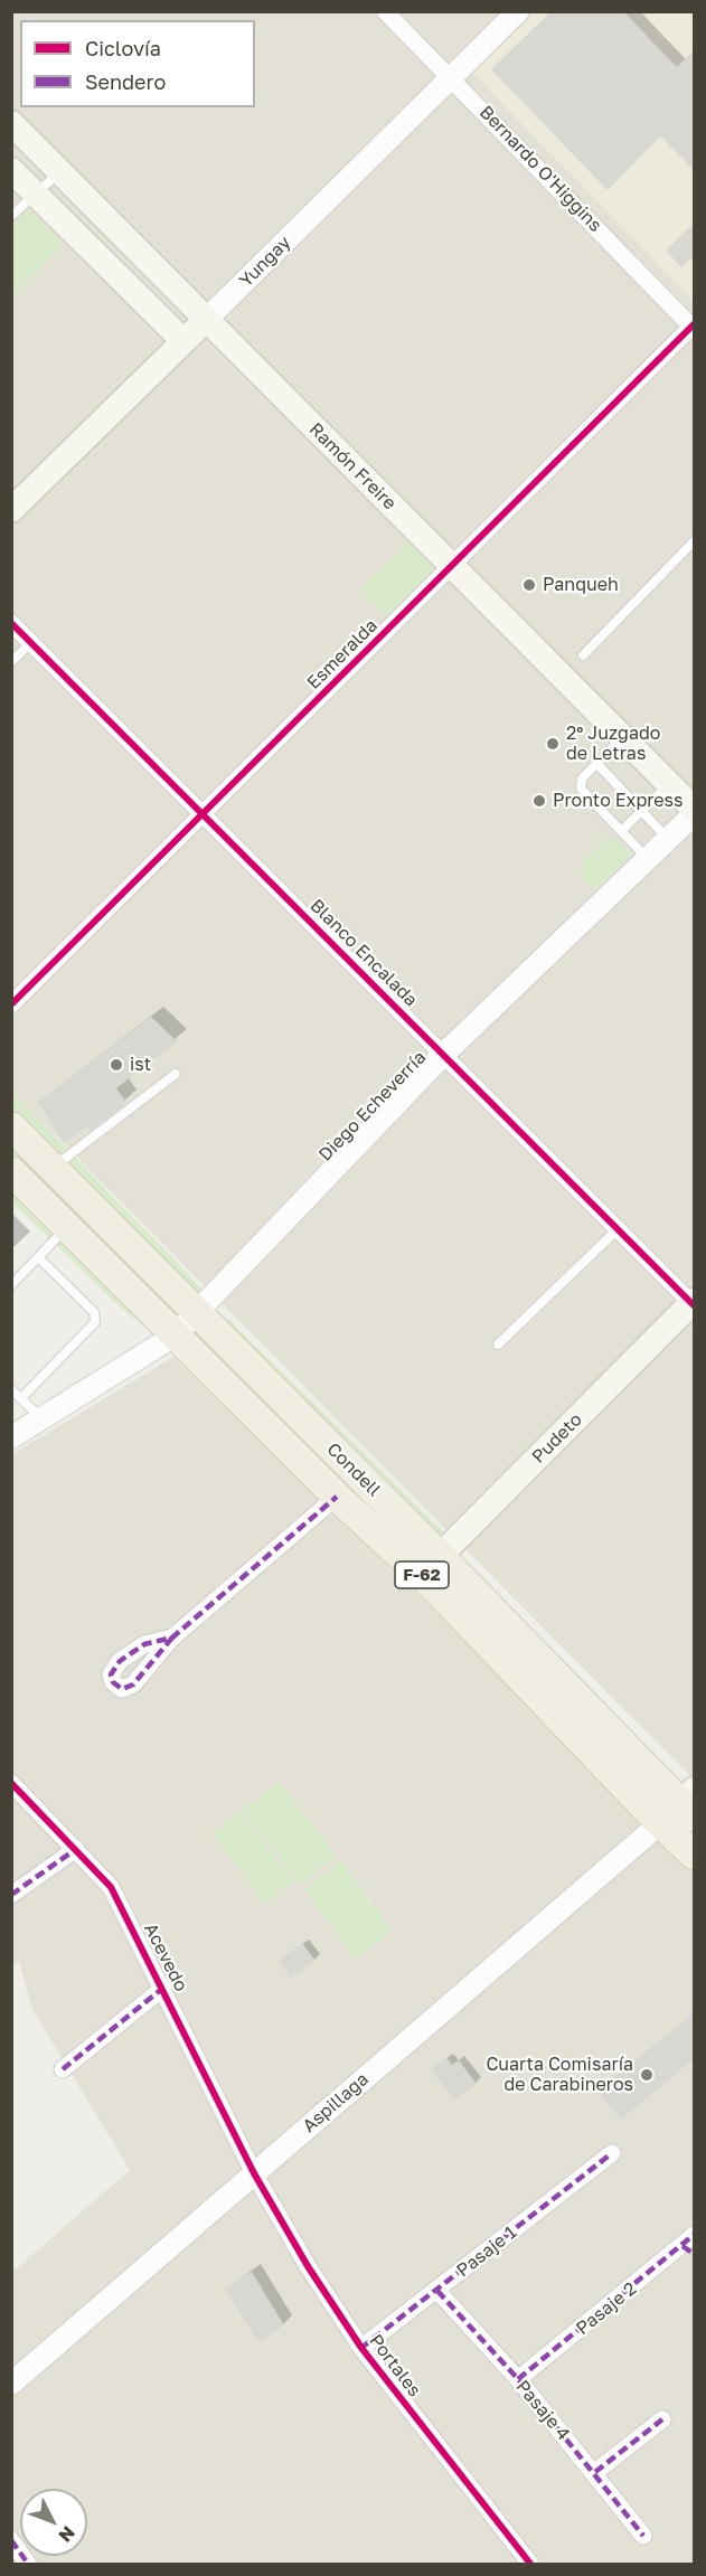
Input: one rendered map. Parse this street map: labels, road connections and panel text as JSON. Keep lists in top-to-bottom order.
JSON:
{
  "streets": {
    "main road": [
      "Yungay",
      "Ramón Freire",
      "Pudeto",
      "Condell",
      "F-62"
    ],
    "street": [
      "Bernardo O'Higgins",
      "Esmeralda",
      "Blanco Encalada",
      "Diego Echeverría",
      "Acevedo",
      "Aspillaga",
      "Pasaje 1",
      "Pasaje 2",
      "Portales",
      "Pasaje 4"
    ]
  },
  "crossings": [
    ["Bernardo O'Higgins", "Yungay"],
    ["Bernardo O'Higgins", "Esmeralda"],
    ["Yungay", "Ramón Freire"],
    ["Ramón Freire", "Esmeralda"],
    ["Ramón Freire", "Diego Echeverría"],
    ["Esmeralda", "Blanco Encalada"],
    ["Blanco Encalada", "Diego Echeverría"],
    ["Blanco Encalada", "Pudeto"],
    ["Diego Echeverría", "Condell"],
    ["Pudeto", "Condell"],
    ["Condell", "Aspillaga"],
    ["Acevedo", "Aspillaga"],
    ["Acevedo", "Portales"],
    ["Aspillaga", "Portales"],
    ["Pasaje 1", "Portales"],
    ["Pasaje 1", "Pasaje 4"],
    ["Pasaje 2", "Pasaje 4"]
  ],
  "places": [
    "Panqueh",
    "2º Juzgado de Letras",
    "Pronto Express",
    "ist",
    "Cuarta Comisaría de Carabineros"
  ],
  "legend": ["Ciclovía", "Sendero"],
  "north": "bottom right"
}
